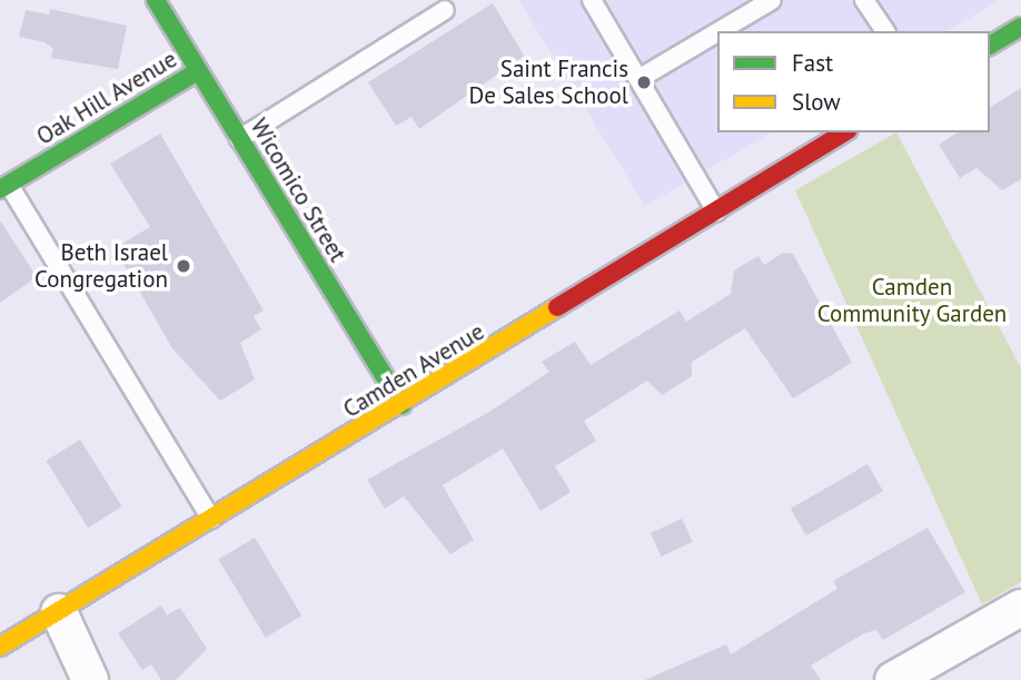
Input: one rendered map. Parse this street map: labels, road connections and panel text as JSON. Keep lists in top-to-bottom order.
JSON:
{
  "streets": {
    "street": ["Oak Hill Avenue", "Wicomico Street", "Camden Avenue"]
  },
  "crossings": [
    ["Oak Hill Avenue", "Wicomico Street"],
    ["Wicomico Street", "Camden Avenue"]
  ],
  "parks": ["Camden Community Garden"],
  "places": ["Saint Francis De Sales School", "Beth Israel Congregation"],
  "legend": ["Fast", "Slow"]
}
